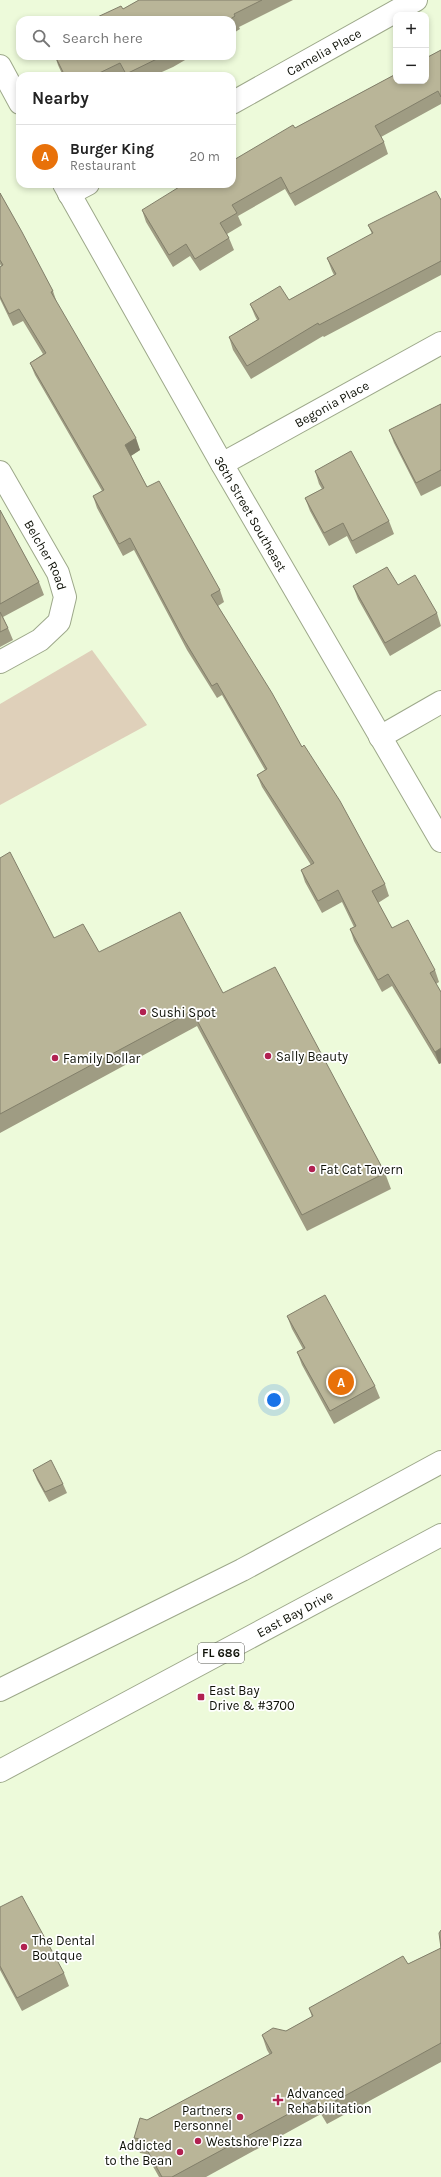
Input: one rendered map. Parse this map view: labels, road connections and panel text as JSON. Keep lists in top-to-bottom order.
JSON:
{
  "streets": {
    "street": [
      "Camelia Place",
      "Begonia Place",
      "36th Street Southeast",
      "Belcher Road",
      "East Bay Drive",
      "FL 686"
    ]
  },
  "crossings": [
    ["Begonia Place", "36th Street Southeast"]
  ],
  "places": {
    "other": [
      "Sushi Spot",
      "Sally Beauty",
      "Family Dollar",
      "Fat Cat Tavern",
      "The Dental Boutque",
      "Partners Personnel",
      "Westshore Pizza",
      "Addicted to the Bean"
    ],
    "transit": ["East Bay Drive & #3700"],
    "health": ["Advanced Rehabilitation"]
  },
  "page": {
    "map_buttons": ["+", "−"],
    "search": "Search here",
    "heading": "Nearby",
    "list": [
      {
        "mark": "A",
        "name": "Burger King",
        "note": "Restaurant",
        "value": "20 m"
      }
    ],
    "pins": "A"
  }
}
